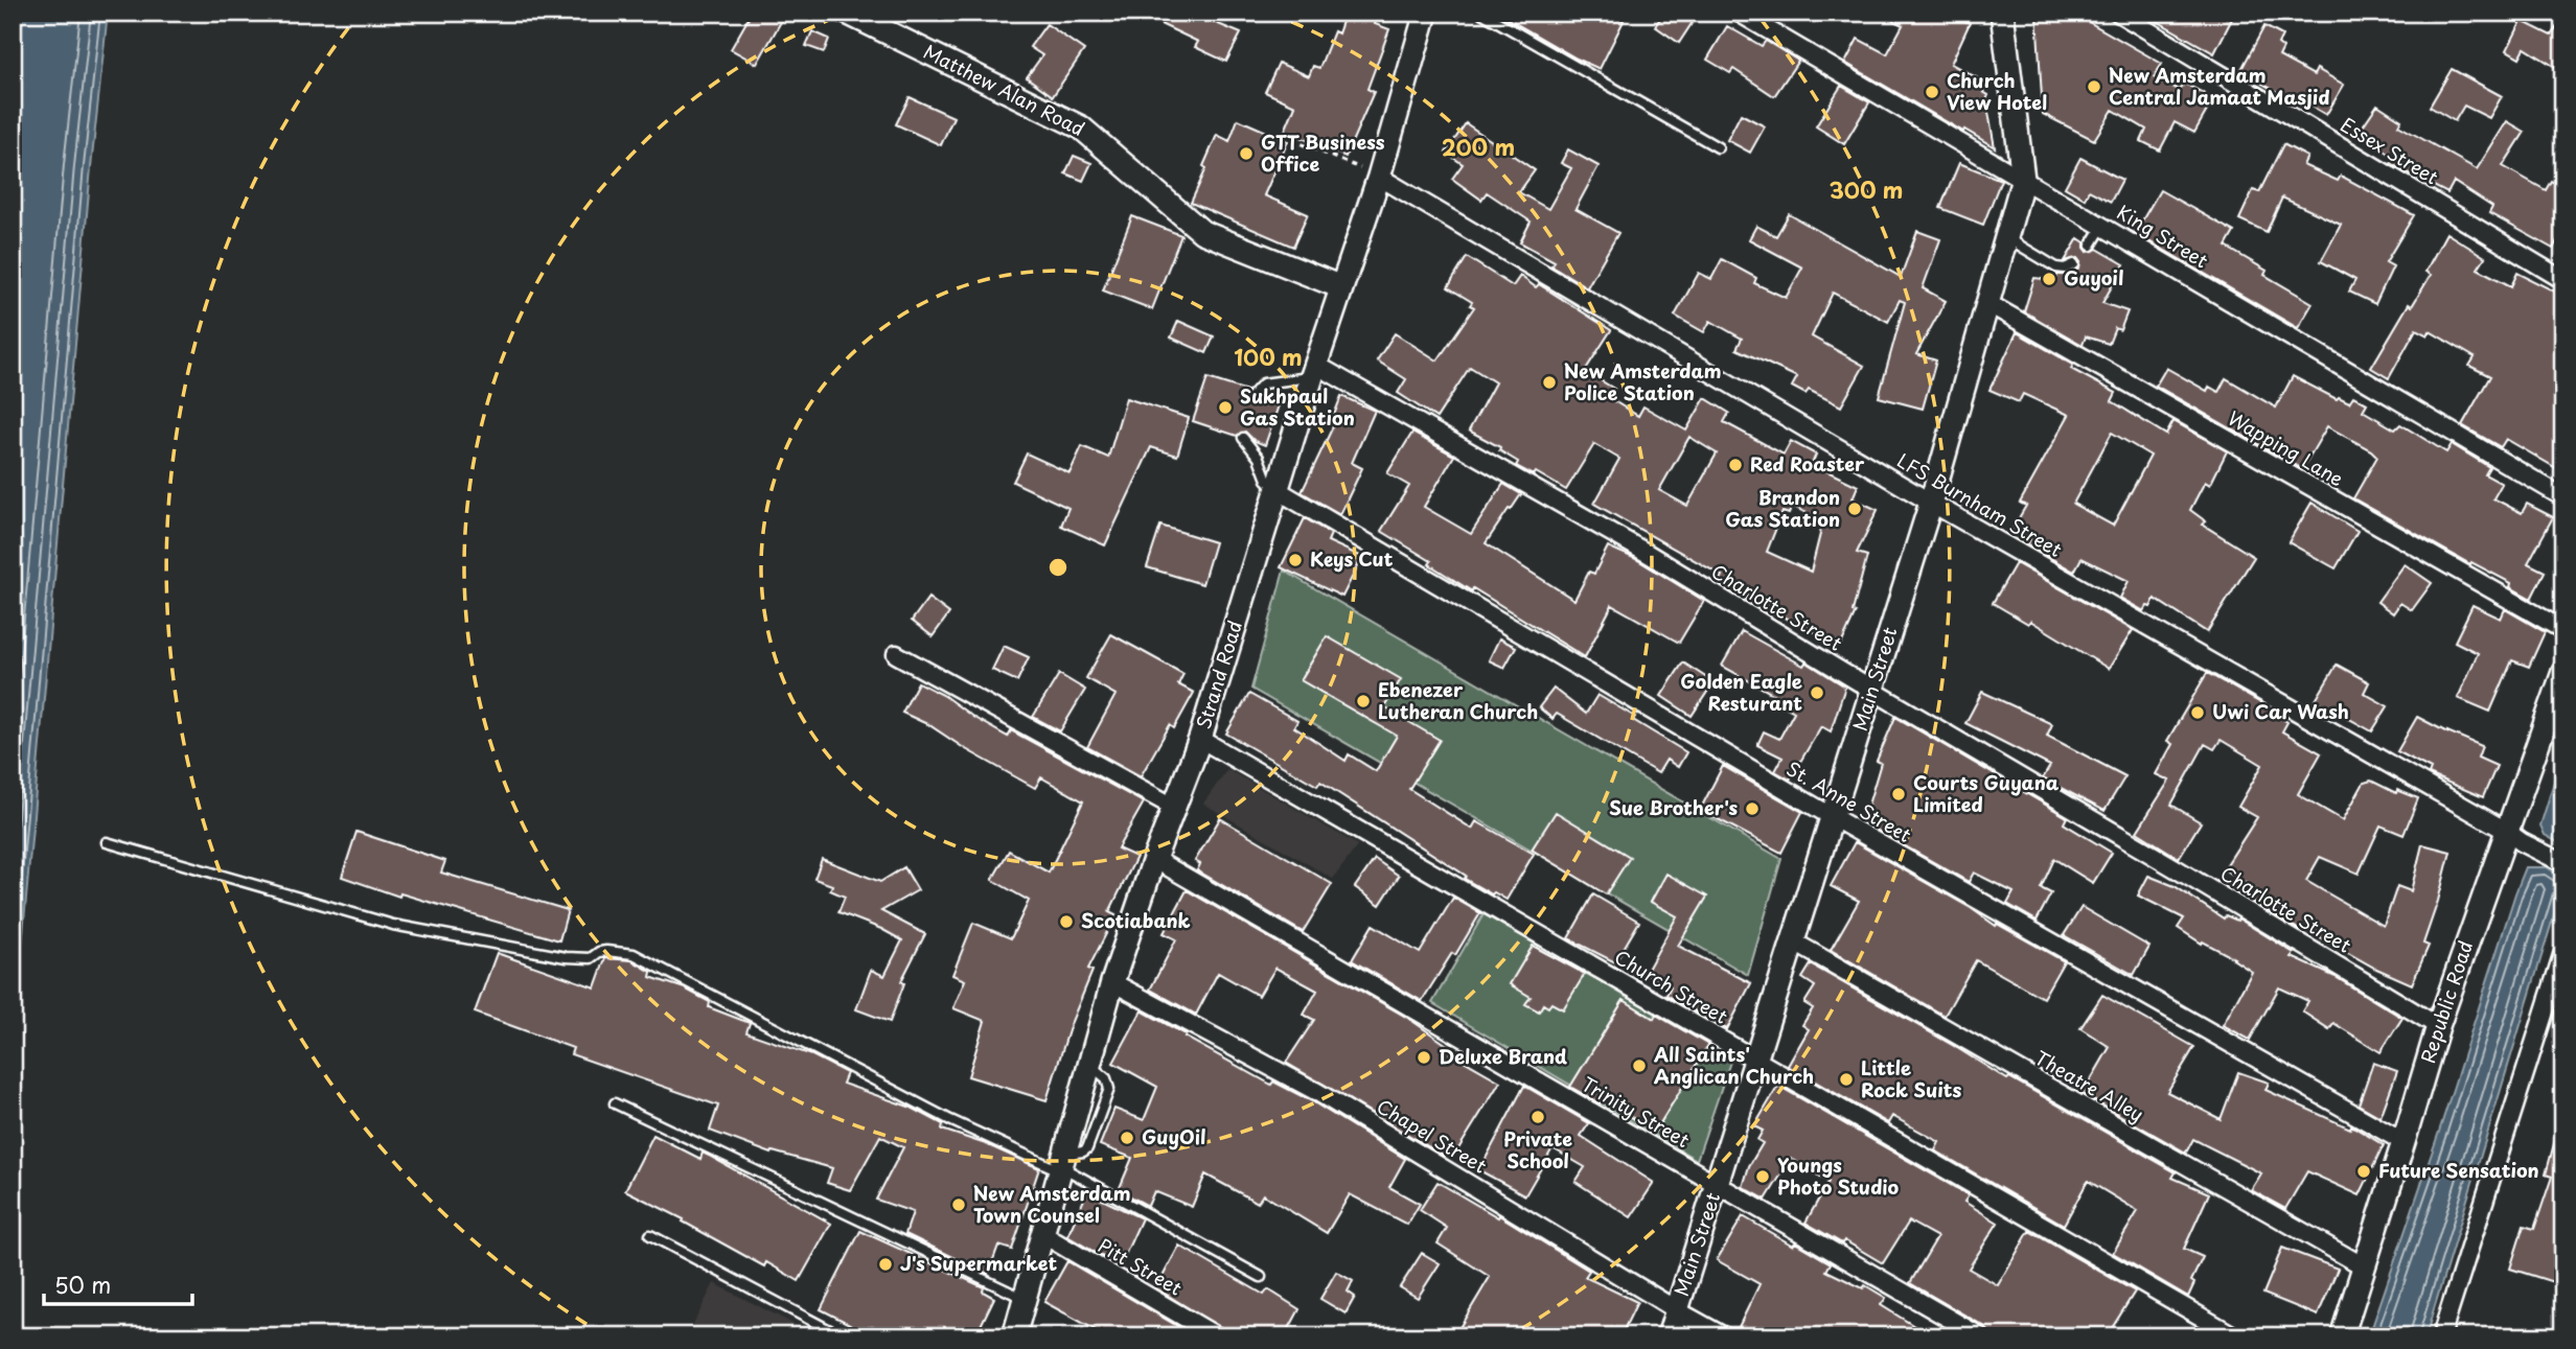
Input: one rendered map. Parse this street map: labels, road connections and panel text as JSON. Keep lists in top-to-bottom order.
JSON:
{
  "streets": {
    "street": [
      "Matthew Alan Road",
      "Essex Street",
      "King Street",
      "Wapping Lane",
      "LFS Burnham Street",
      "Charlotte Street",
      "Strand Road",
      "Main Street",
      "St. Anne Street",
      "Church Street",
      "Republic Road",
      "Theatre Alley",
      "Trinity Street",
      "Chapel Street",
      "Pitt Street"
    ]
  },
  "crossings": [
    ["Matthew Alan Road", "Strand Road"],
    ["King Street", "Main Street"],
    ["Wapping Lane", "Main Street"],
    ["LFS Burnham Street", "Strand Road"],
    ["LFS Burnham Street", "Main Street"],
    ["LFS Burnham Street", "Republic Road"],
    ["Charlotte Street", "Strand Road"],
    ["Charlotte Street", "Main Street"],
    ["Charlotte Street", "Republic Road"],
    ["Strand Road", "St. Anne Street"],
    ["Strand Road", "Church Street"],
    ["Strand Road", "Trinity Street"],
    ["Strand Road", "Chapel Street"],
    ["Strand Road", "Pitt Street"],
    ["Main Street", "St. Anne Street"],
    ["Main Street", "Church Street"],
    ["Main Street", "Theatre Alley"],
    ["Main Street", "Trinity Street"],
    ["Main Street", "Chapel Street"],
    ["St. Anne Street", "Republic Road"],
    ["Republic Road", "Theatre Alley"]
  ],
  "places": [
    "New Amsterdam Central Jamaat Masjid",
    "Church View Hotel",
    "GTT Business Office",
    "Guyoil",
    "New Amsterdam Police Station",
    "Sukhpaul Gas Station",
    "Red Roaster",
    "Brandon Gas Station",
    "Keys Cut",
    "Golden Eagle Resturant",
    "Ebenezer Lutheran Church",
    "Uwi Car Wash",
    "Courts Guyana Limited",
    "Sue Brother's",
    "Scotiabank",
    "Deluxe Brand",
    "All Saints' Anglican Church",
    "Little Rock Suits",
    "Private School",
    "GuyOil",
    "Future Sensation",
    "Youngs Photo Studio",
    "New Amsterdam Town Counsel",
    "J's Supermarket"
  ],
  "scale_bar": "50 m",
  "rings": ["200 m", "300 m", "100 m"]
}
